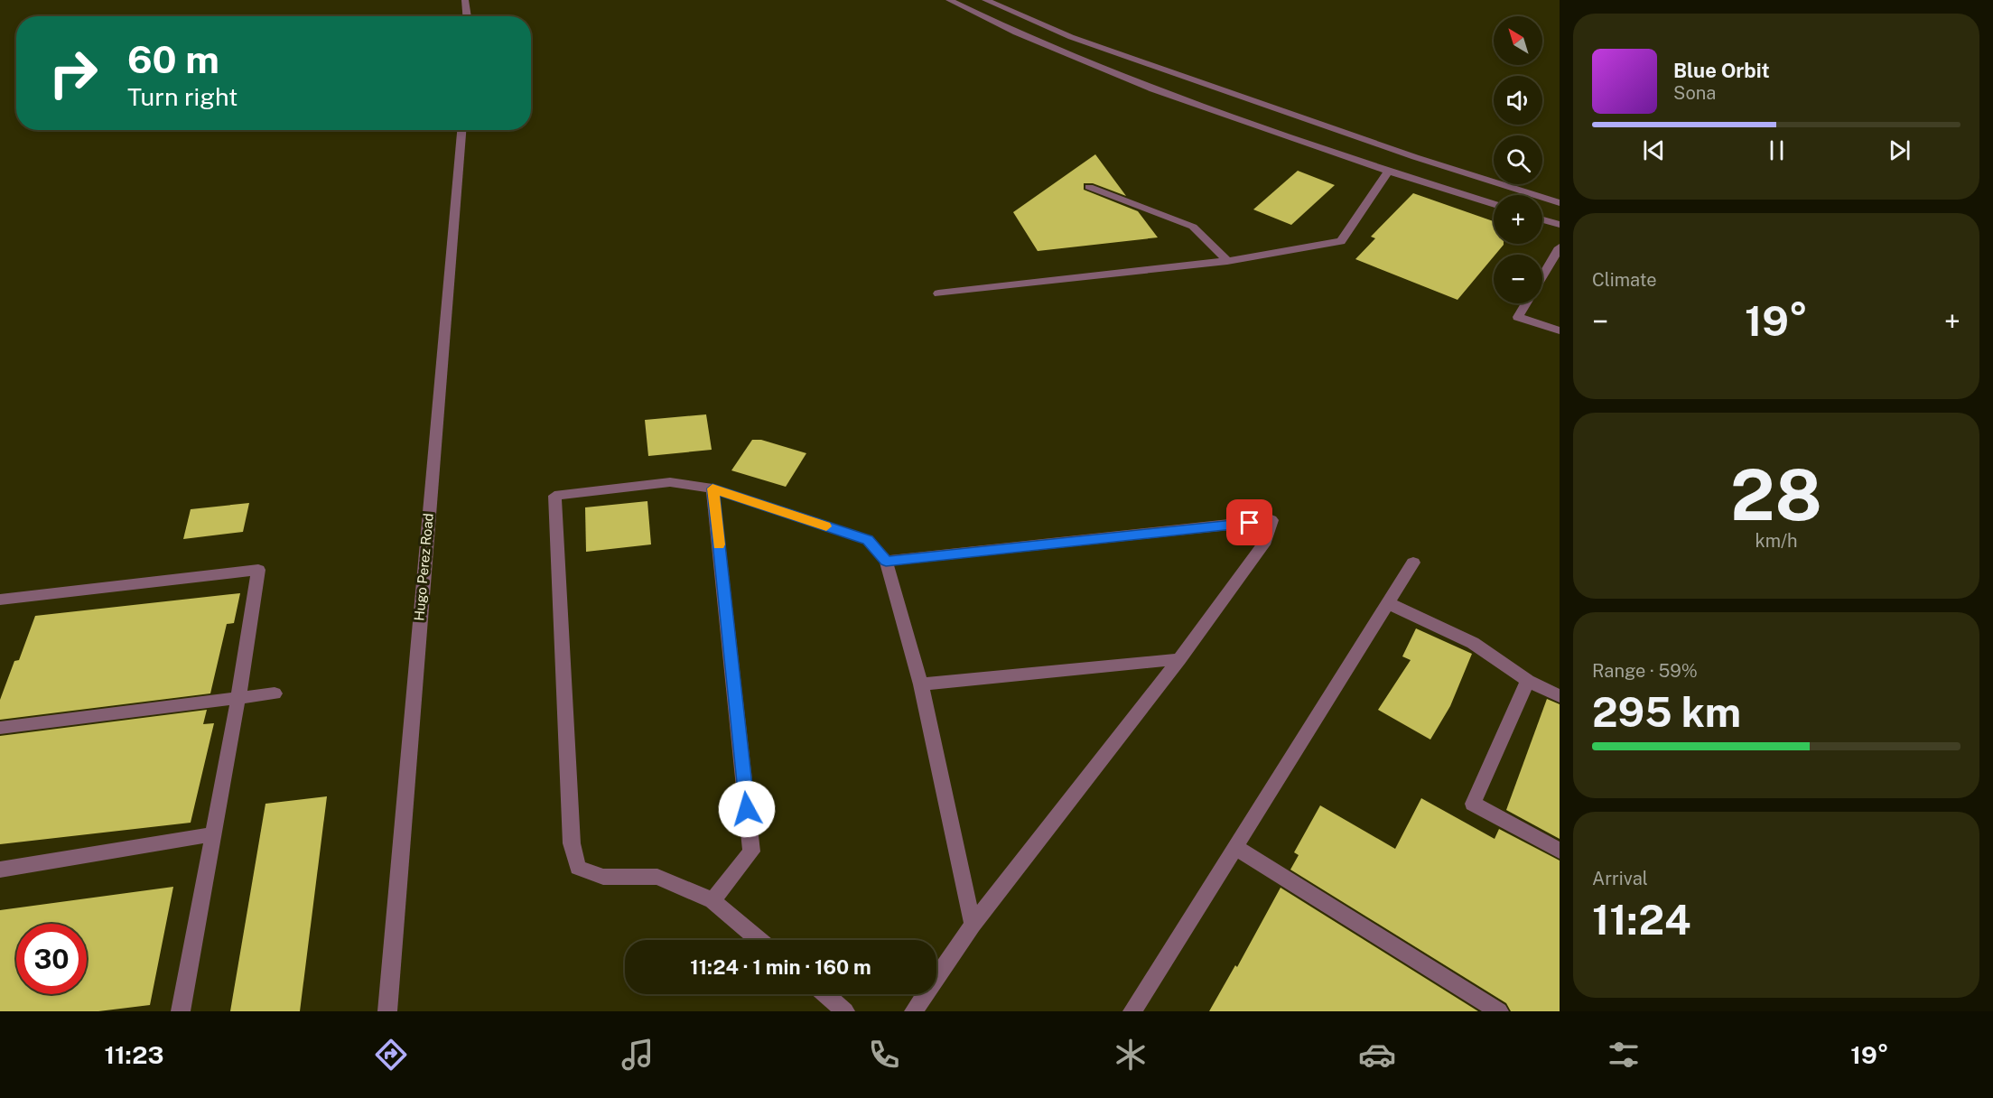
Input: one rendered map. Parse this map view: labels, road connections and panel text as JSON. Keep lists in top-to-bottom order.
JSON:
{
  "streets": {
    "street": ["Hugo Perez Road"]
  },
  "north": "top left",
  "page": {
    "map_buttons": ["+", "−"],
    "turn": ["60 m", "Turn right"],
    "song": ["Blue Orbit", "Sona"],
    "tile": [
      "Climate",
      ["28", "km/h"],
      ["Range · 59%", "295 km"],
      ["Arrival", "11:24"]
    ],
    "heat": ["−", "19°", "+"],
    "limit": "30",
    "trip": "11:24 · 1 min · 160 m",
    "tabs": ["11:23", "19°"]
  }
}
